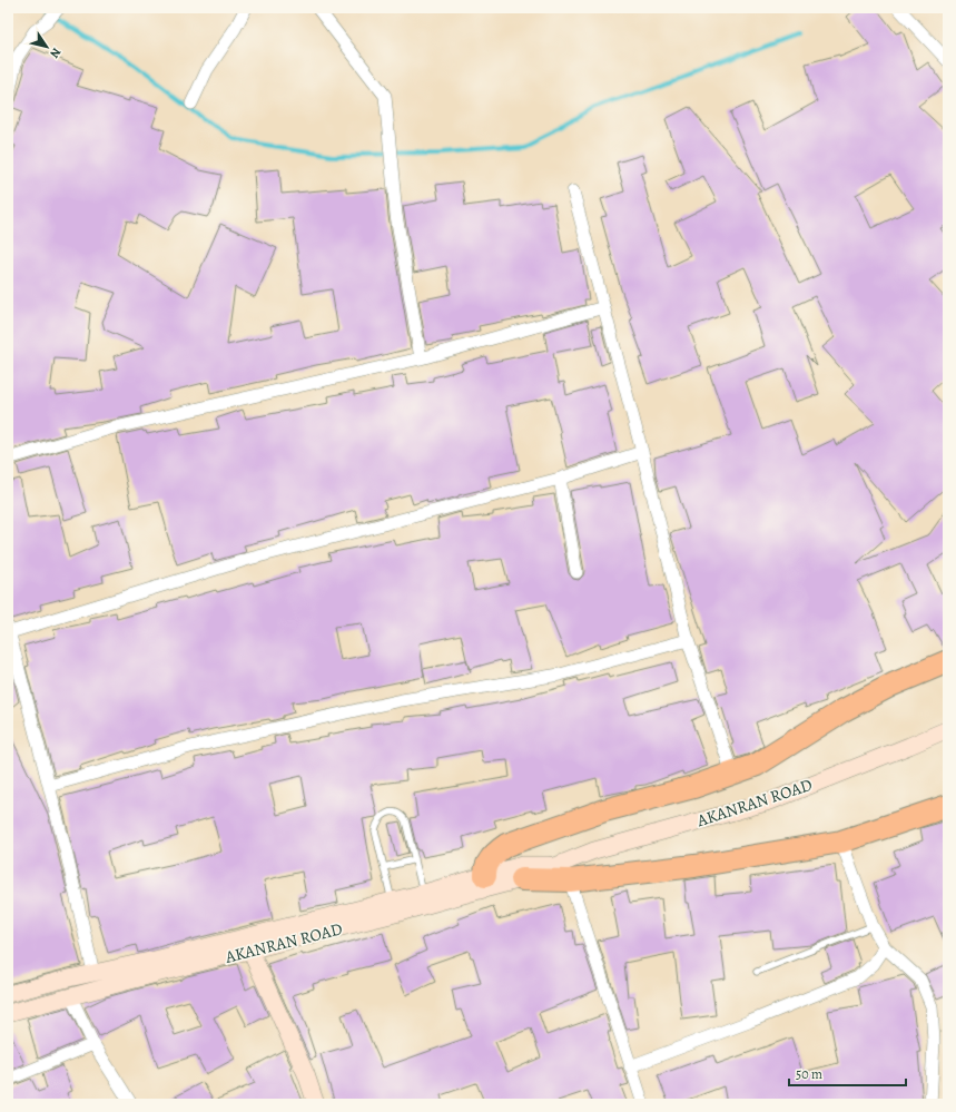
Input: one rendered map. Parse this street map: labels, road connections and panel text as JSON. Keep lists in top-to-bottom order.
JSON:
{
  "streets": {
    "main road": ["AKANRAN ROAD"]
  },
  "scale_bar": "50 m",
  "north": "bottom right"
}
